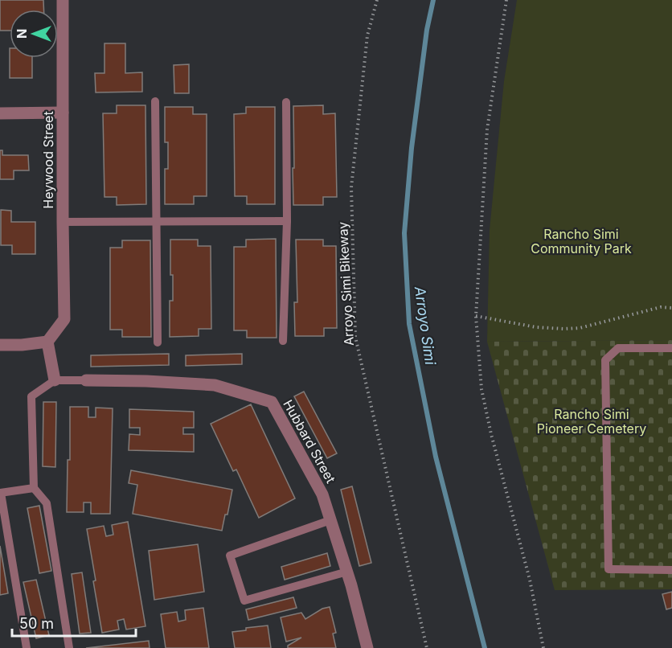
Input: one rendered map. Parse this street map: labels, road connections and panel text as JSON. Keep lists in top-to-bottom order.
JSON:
{
  "streets": {
    "street": ["Heywood Street", "Hubbard Street"],
    "path": ["Arroyo Simi Bikeway"]
  },
  "water": ["Arroyo Simi"],
  "parks": ["Rancho Simi Community Park", "Rancho Simi Pioneer Cemetery"],
  "scale_bar": "50 m",
  "north": "left"
}
